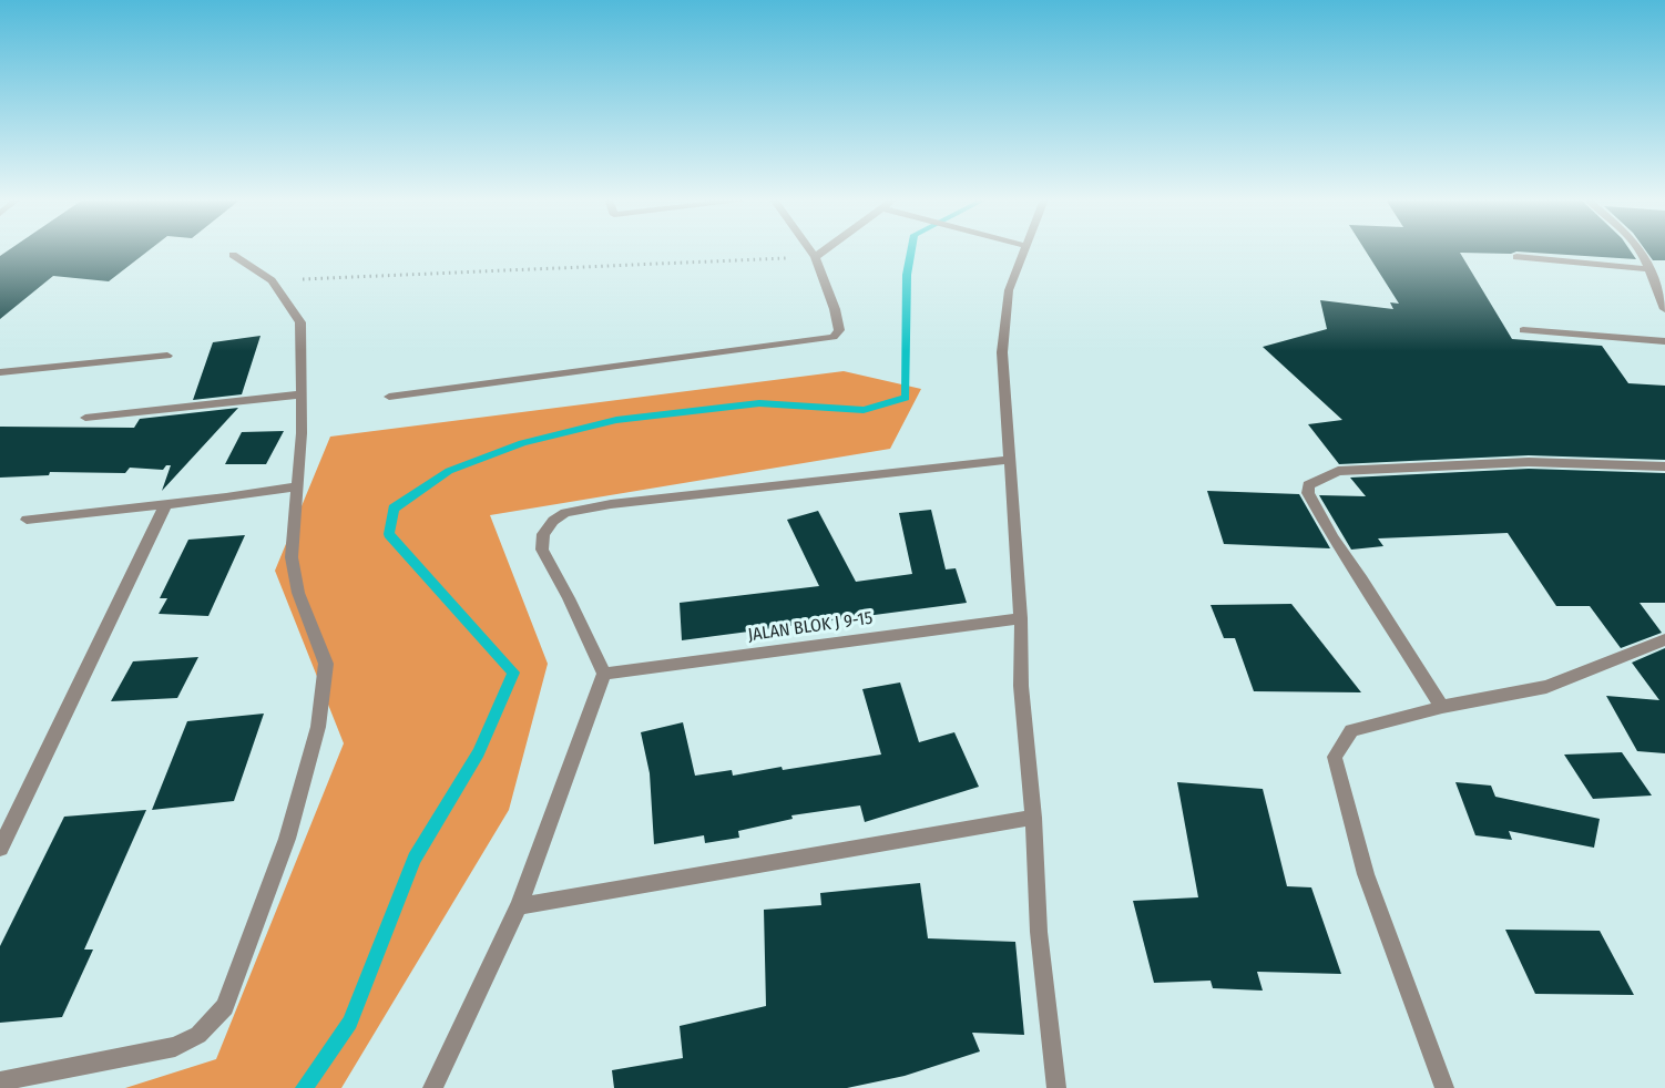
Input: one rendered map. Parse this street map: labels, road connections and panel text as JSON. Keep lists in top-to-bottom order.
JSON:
{
  "streets": {
    "street": ["JALAN BLOK J 9-15"]
  }
}
